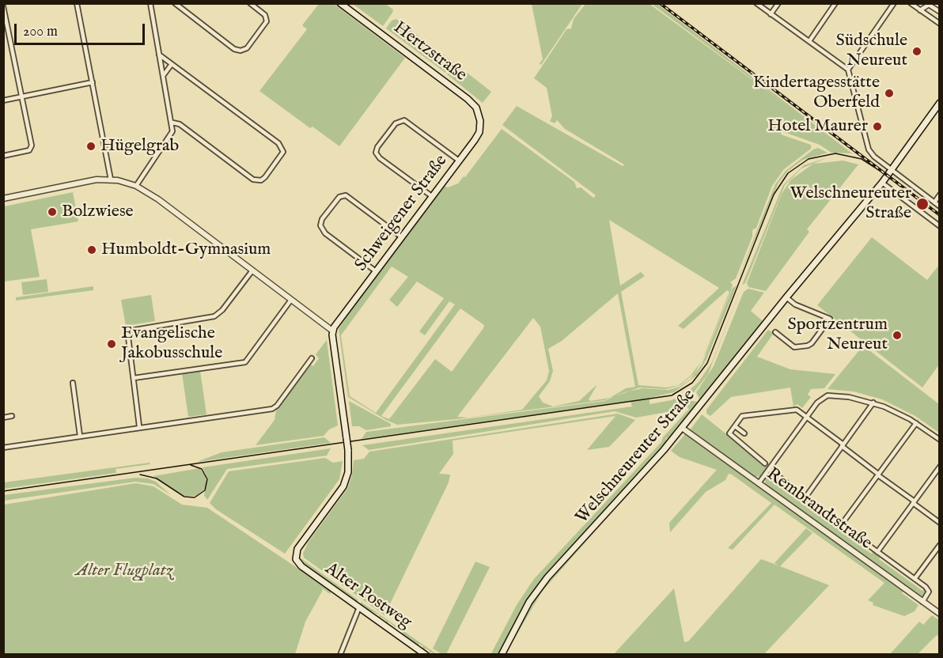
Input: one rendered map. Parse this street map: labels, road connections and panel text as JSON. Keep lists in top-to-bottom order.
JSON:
{
  "streets": {
    "main road": [
      "Hertzstraße",
      "Schweigener Straße",
      "Welschneureuter Straße",
      "Alter Postweg"
    ],
    "street": ["Rembrandtstraße"]
  },
  "crossings": [
    ["Hertzstraße", "Schweigener Straße"],
    ["Schweigener Straße", "Alter Postweg"],
    ["Welschneureuter Straße", "Rembrandtstraße"]
  ],
  "parks": ["Alter Flugplatz"],
  "places": [
    "Südschule Neureut",
    "Kindertagesstätte Oberfeld",
    "Hotel Maurer",
    "Hügelgrab",
    "Welschneureuter Straße",
    "Bolzwiese",
    "Humboldt-Gymnasium",
    "Sportzentrum Neureut",
    "Evangelische Jakobusschule"
  ],
  "scale_bar": "200 m"
}
